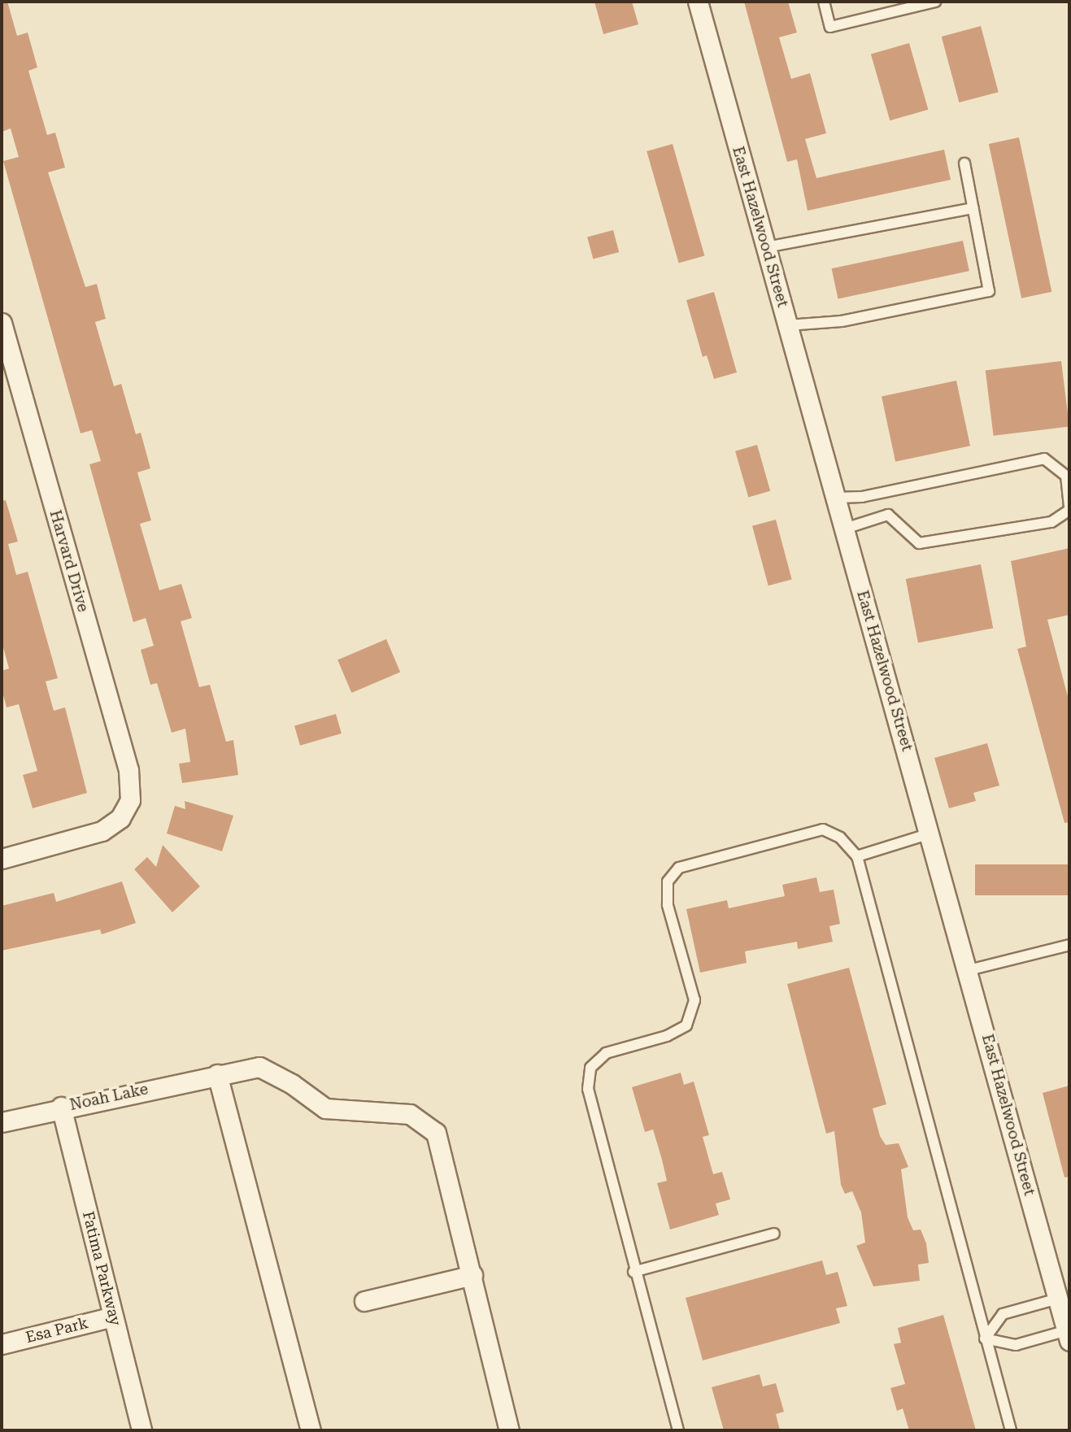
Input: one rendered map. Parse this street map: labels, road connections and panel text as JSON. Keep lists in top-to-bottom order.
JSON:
{
  "streets": {
    "street": [
      "East Hazelwood Street",
      "Harvard Drive",
      "Noah Lake",
      "Fatima Parkway",
      "Esa Park"
    ]
  },
  "crossings": [
    ["Noah Lake", "Fatima Parkway"],
    ["Fatima Parkway", "Esa Park"]
  ]
}
